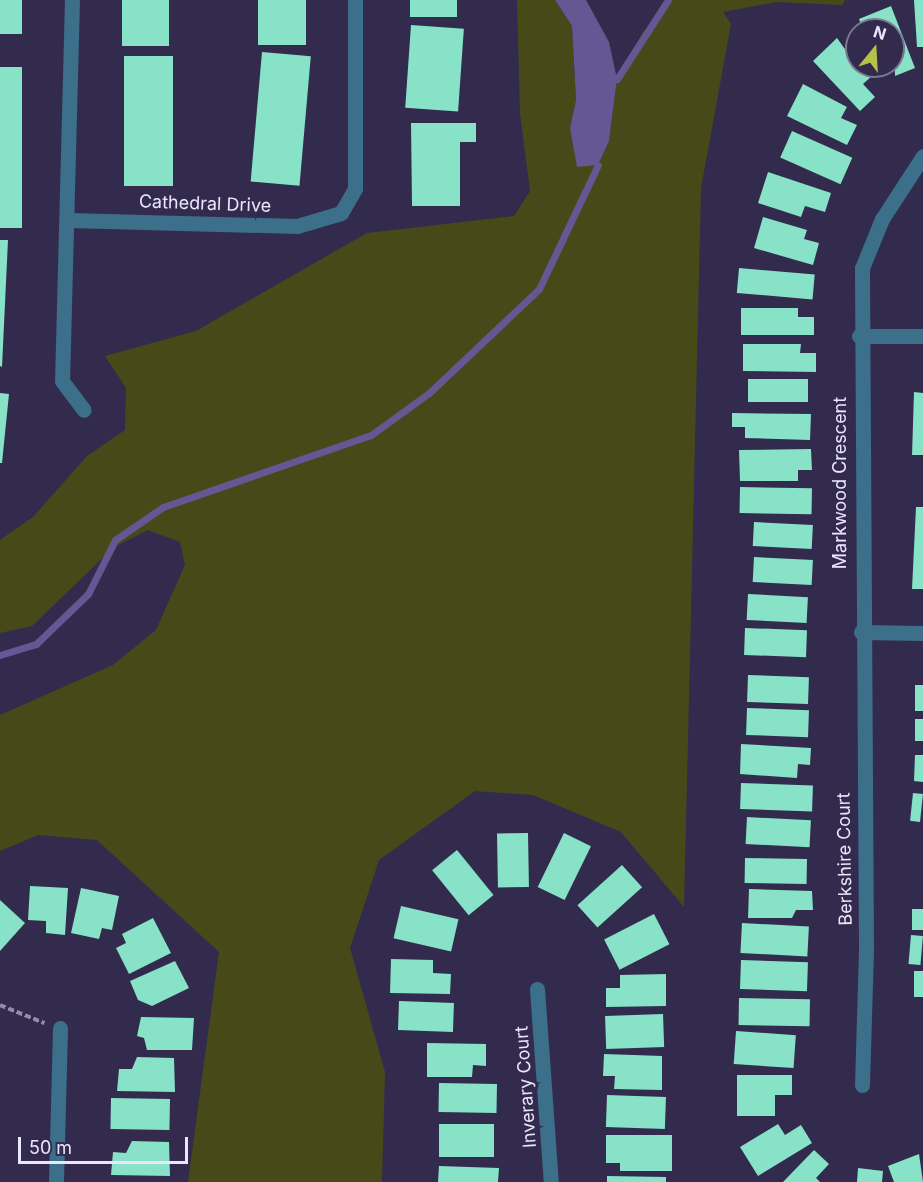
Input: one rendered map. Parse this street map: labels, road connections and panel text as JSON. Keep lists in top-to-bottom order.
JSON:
{
  "streets": {
    "street": [
      "Cathedral Drive",
      "Markwood Crescent",
      "Berkshire Court",
      "Inverary Court"
    ]
  },
  "crossings": [
    ["Markwood Crescent", "Berkshire Court"]
  ],
  "scale_bar": "50 m",
  "north": "top"
}
